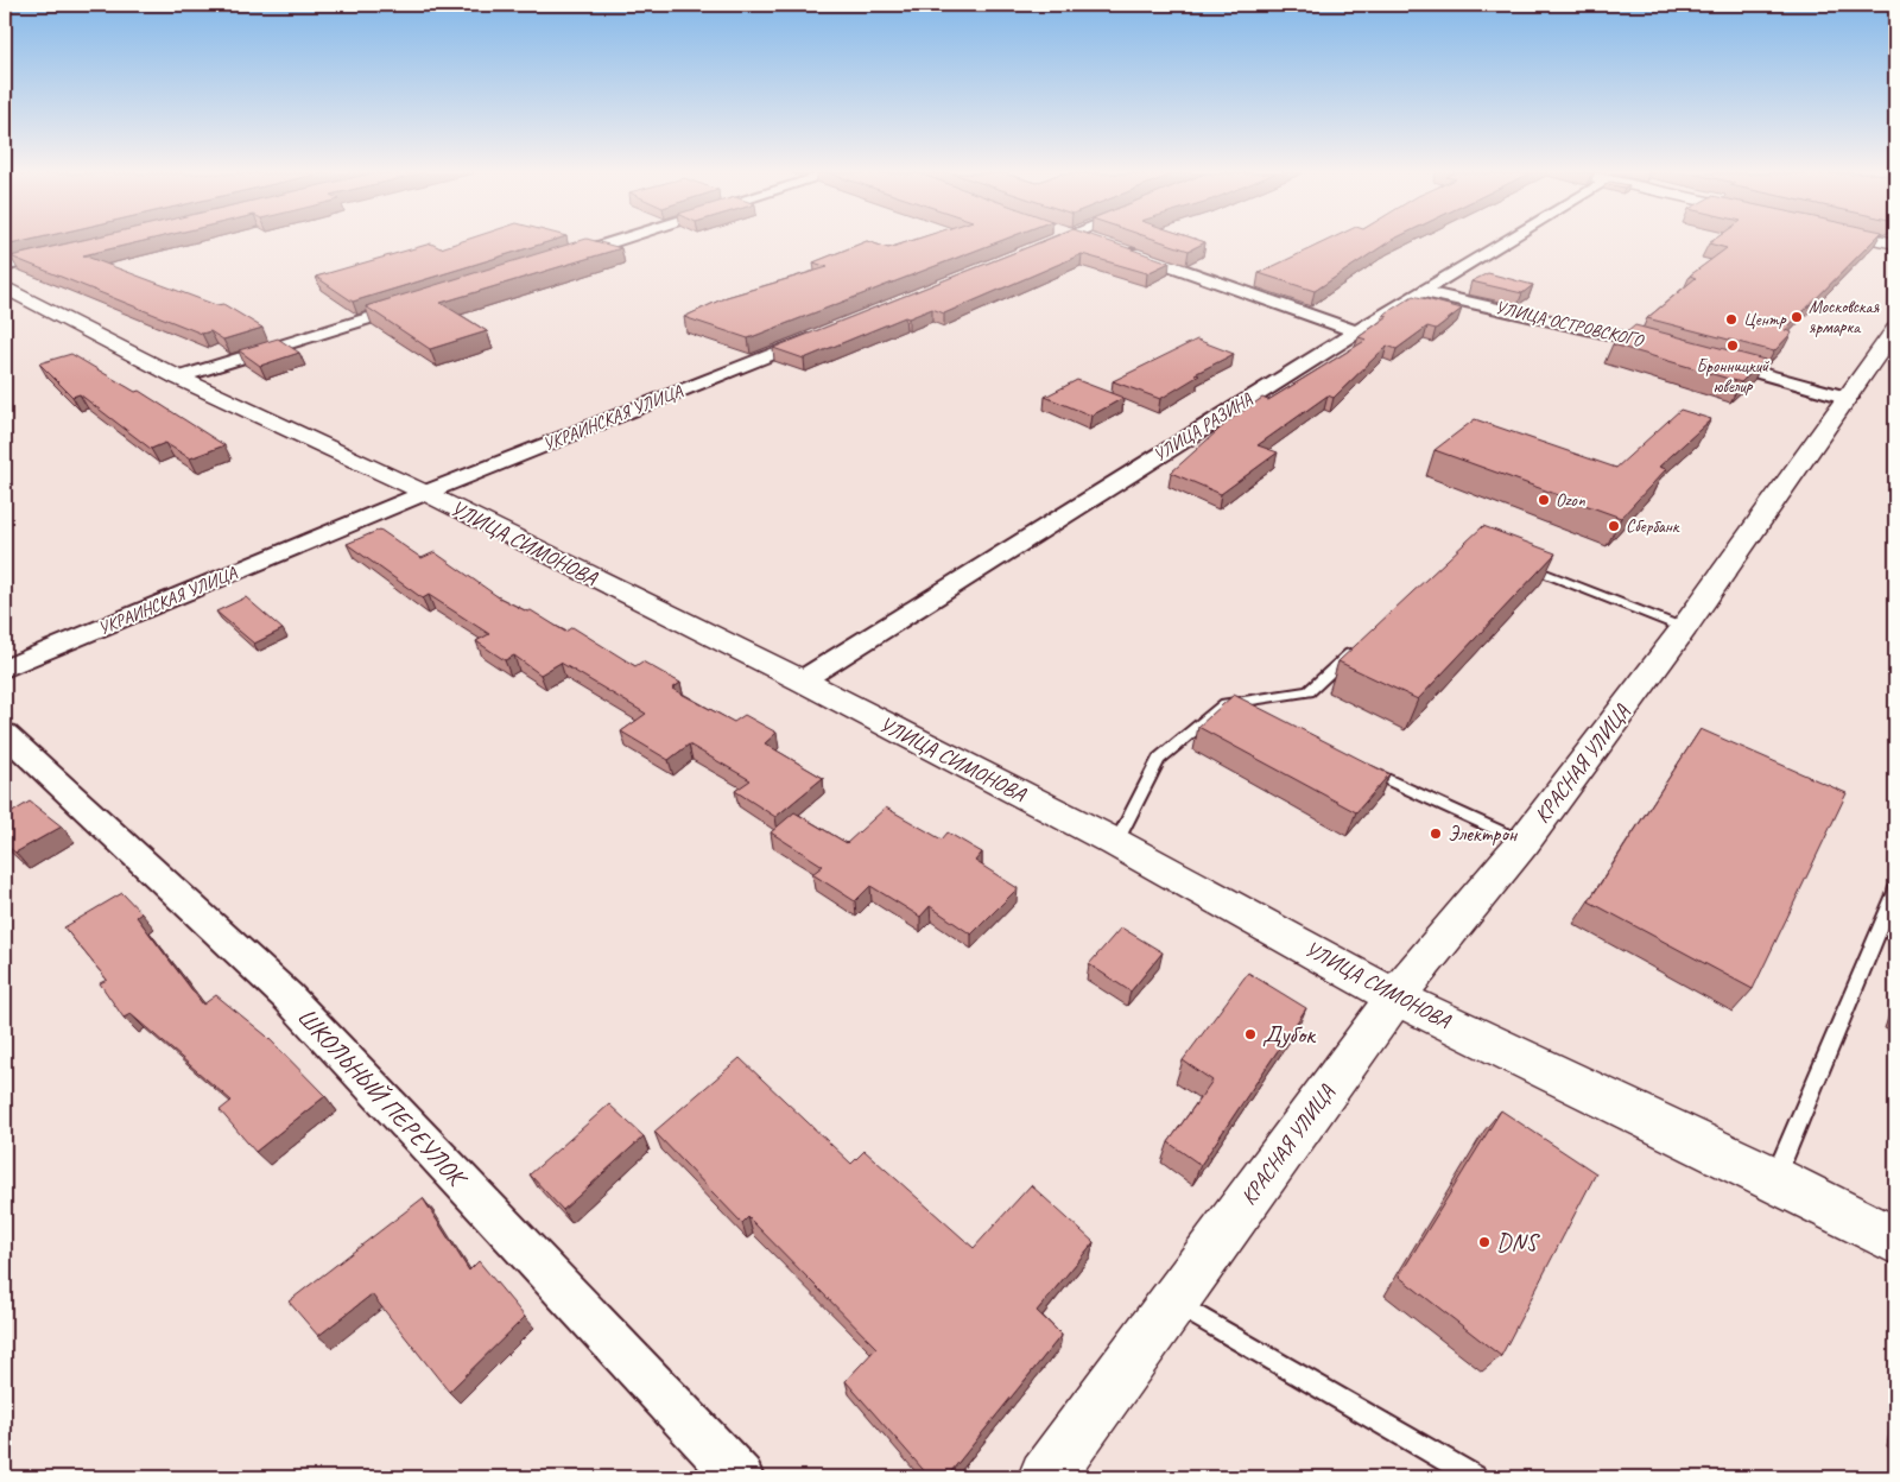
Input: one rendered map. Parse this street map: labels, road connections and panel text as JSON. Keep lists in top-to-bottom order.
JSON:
{
  "streets": {
    "street": [
      "УЛИЦА ОСТРОВСКОГО",
      "УКРАИНСКАЯ УЛИЦА",
      "УЛИЦА РАЗИНА",
      "УЛИЦА СИМОНОВА",
      "КРАСНАЯ УЛИЦА",
      "ШКОЛЬНЫЙ ПЕРЕУЛОК"
    ]
  },
  "crossings": [
    ["УЛИЦА ОСТРОВСКОГО", "УЛИЦА РАЗИНА"],
    ["УКРАИНСКАЯ УЛИЦА", "УЛИЦА СИМОНОВА"],
    ["УЛИЦА РАЗИНА", "УЛИЦА СИМОНОВА"],
    ["УЛИЦА СИМОНОВА", "КРАСНАЯ УЛИЦА"]
  ],
  "places": [
    "Московская ярмарка",
    "Центр",
    "Бронницкий ювелир",
    "Ozon",
    "Сбербанк",
    "Электрон",
    "Дубок",
    "DNS"
  ]
}
